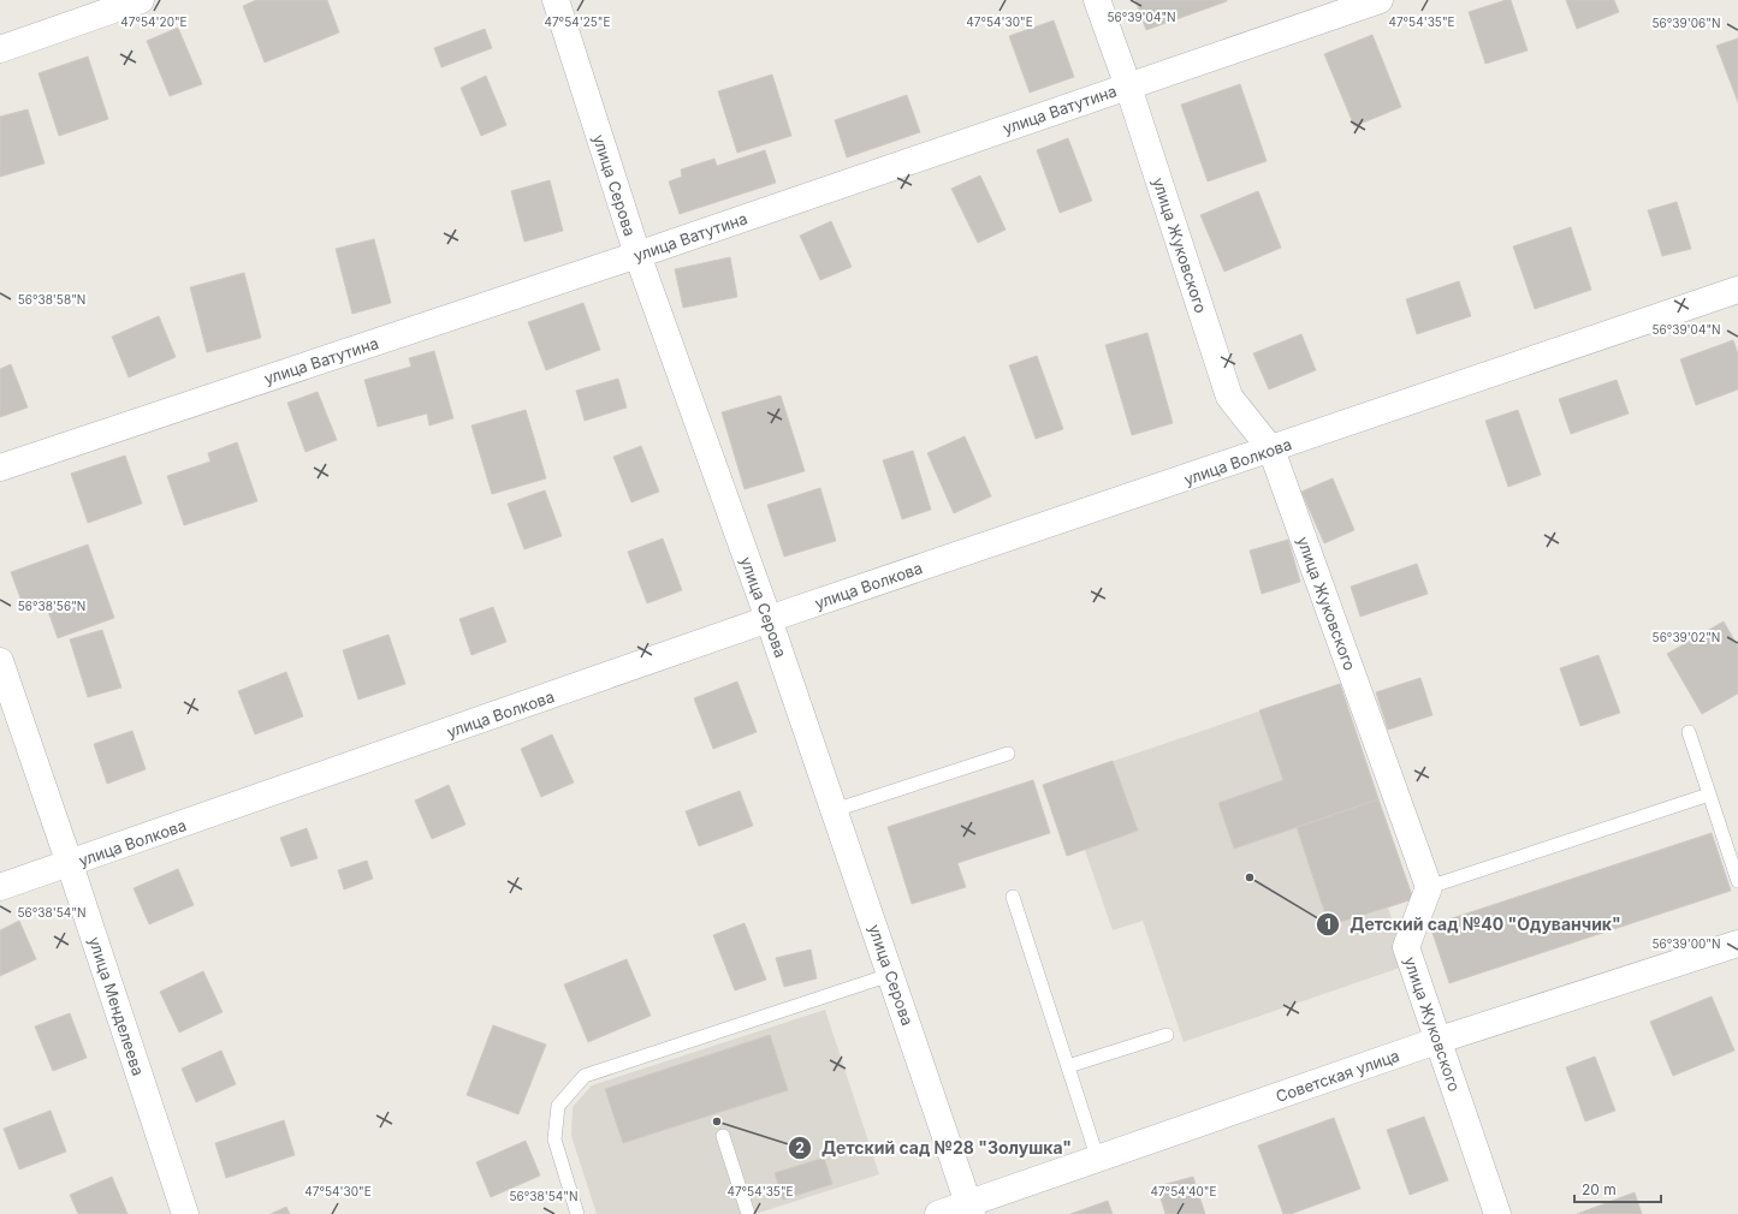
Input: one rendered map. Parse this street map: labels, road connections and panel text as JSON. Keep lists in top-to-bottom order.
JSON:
{
  "streets": {
    "street": [
      "улица Ватутина",
      "улица Серова",
      "улица Жуковского",
      "улица Волкова",
      "улица Менделеева",
      "Советская улица"
    ]
  },
  "crossings": [
    ["улица Ватутина", "улица Серова"],
    ["улица Ватутина", "улица Жуковского"],
    ["улица Серова", "улица Волкова"],
    ["улица Серова", "Советская улица"],
    ["улица Жуковского", "улица Волкова"],
    ["улица Жуковского", "Советская улица"],
    ["улица Волкова", "улица Менделеева"]
  ],
  "places": ["Детский сад №40 \"Одуванчик\"", "Детский сад №28 \"Золушка\""],
  "scale_bar": "20 m",
  "coordinates": [
    "56°39'04\"N",
    "47°54'20\"E",
    "47°54'25\"E",
    "47°54'30\"E",
    "47°54'35\"E",
    "56°39'06\"N",
    "56°38'58\"N",
    "56°38'56\"N",
    "56°39'02\"N",
    "56°38'54\"N",
    "56°39'00\"N",
    "47°54'40\"E"
  ]
}
